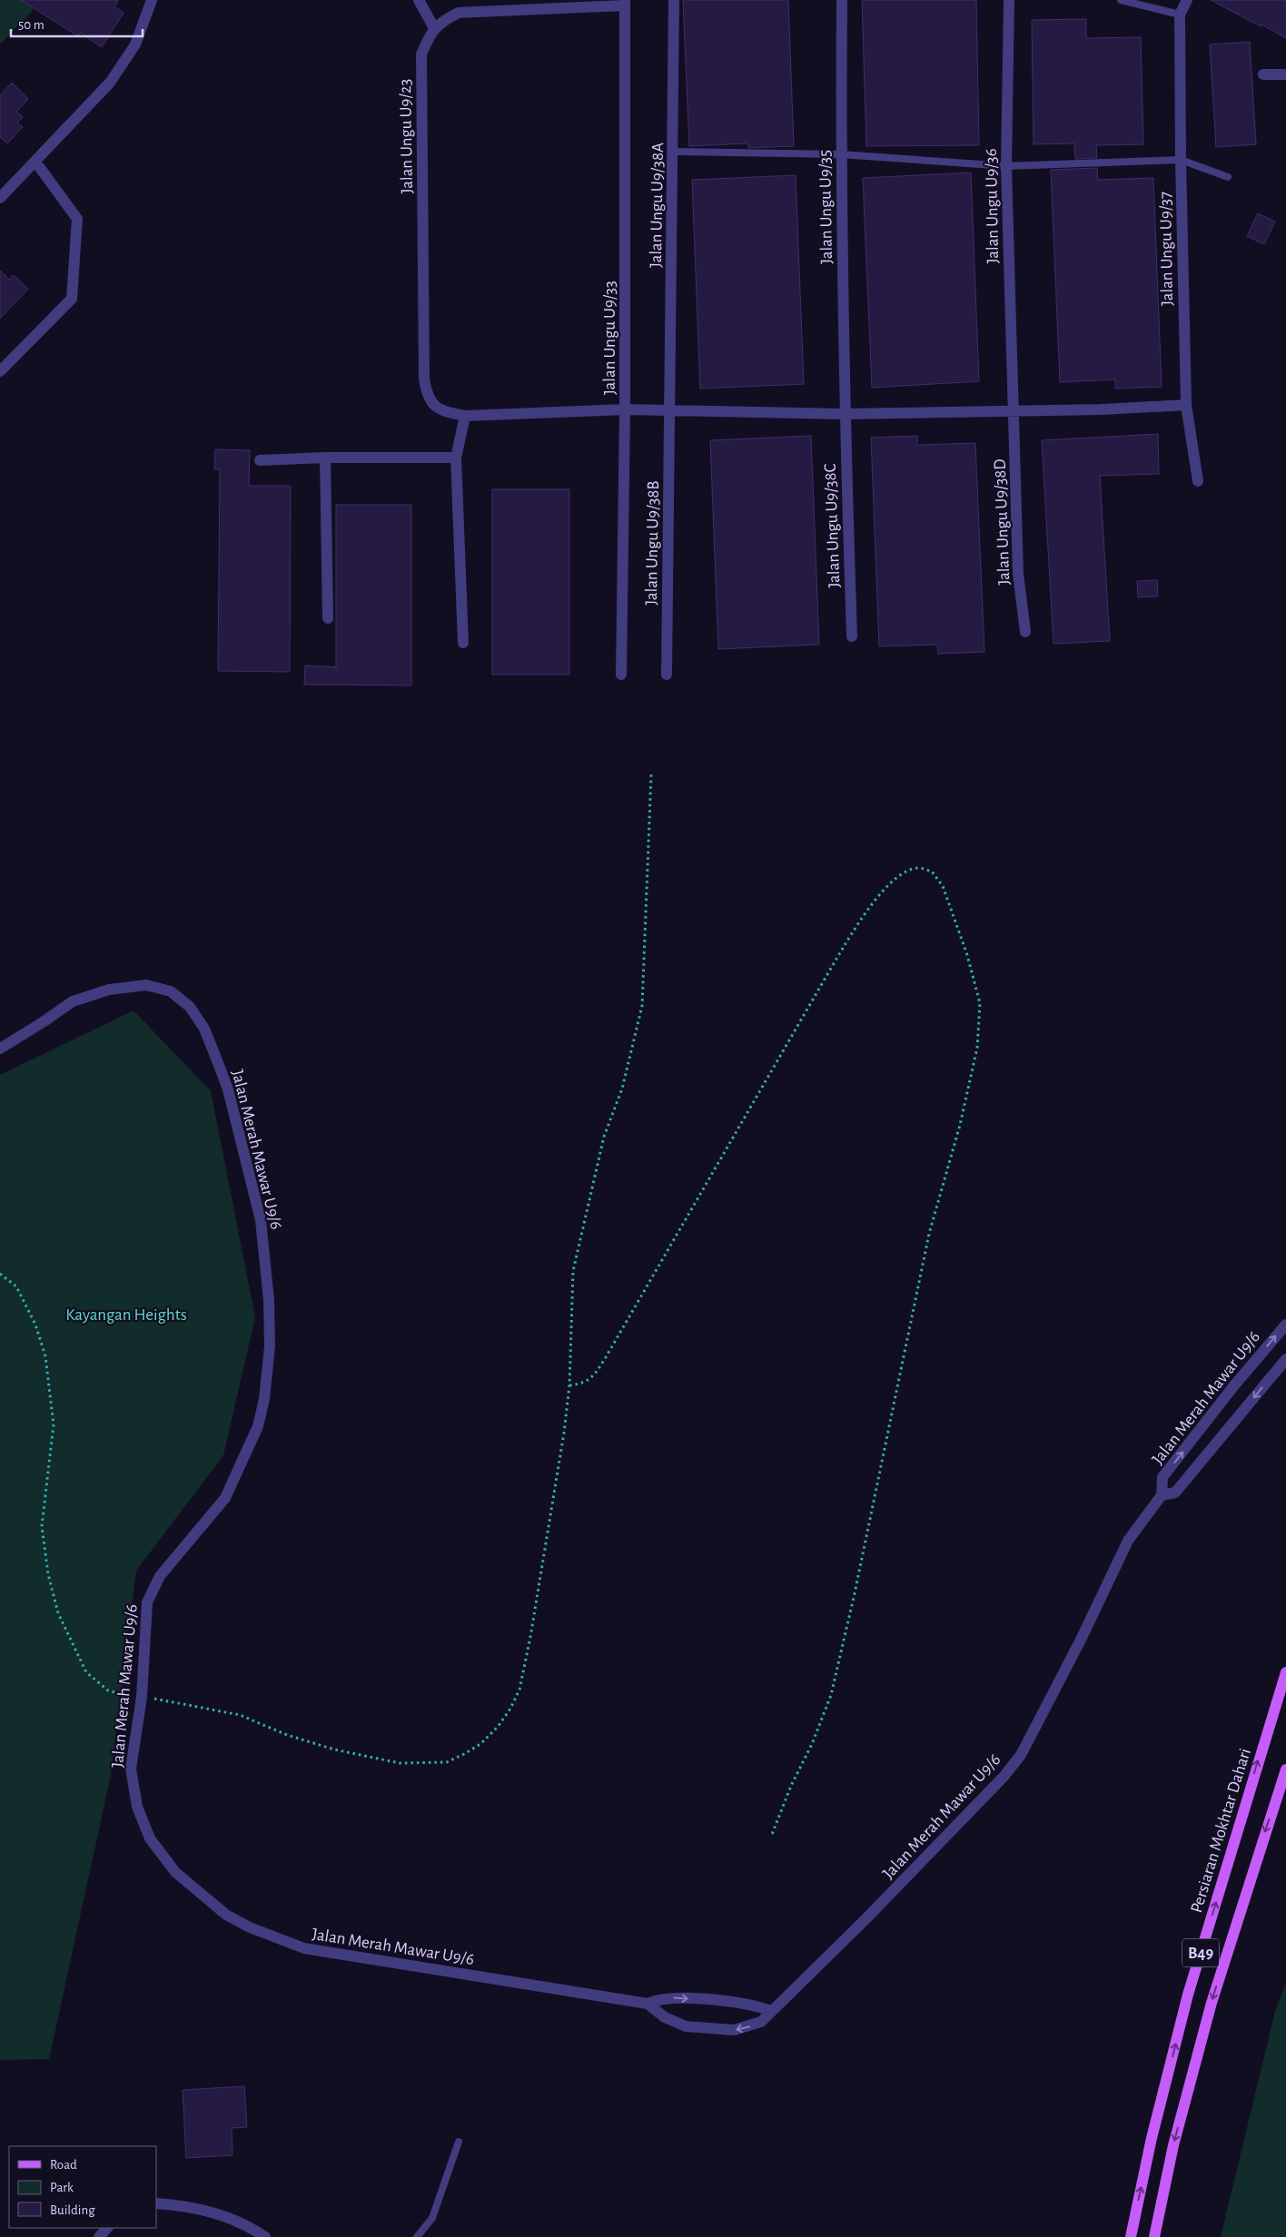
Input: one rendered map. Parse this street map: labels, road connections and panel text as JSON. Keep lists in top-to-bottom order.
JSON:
{
  "streets": {
    "main road": ["Persiaran Mokhtar Dahari", "B49"],
    "street": [
      "Jalan Ungu U9/23",
      "Jalan Ungu U9/38A",
      "Jalan Ungu U9/36",
      "Jalan Ungu U9/35",
      "Jalan Ungu U9/37",
      "Jalan Ungu U9/33",
      "Jalan Ungu U9/38D",
      "Jalan Ungu U9/38C",
      "Jalan Ungu U9/38B",
      "Jalan Merah Mawar U9/6"
    ]
  },
  "crossings": [
    ["Jalan Ungu U9/23", "Jalan Ungu U9/33"],
    ["Jalan Ungu U9/38A", "Jalan Ungu U9/38B"],
    ["Jalan Ungu U9/36", "Jalan Ungu U9/38D"],
    ["Jalan Ungu U9/35", "Jalan Ungu U9/38C"]
  ],
  "parks": ["Kayangan Heights"],
  "legend": ["Road", "Park", "Building"],
  "scale_bar": "50 m"
}
